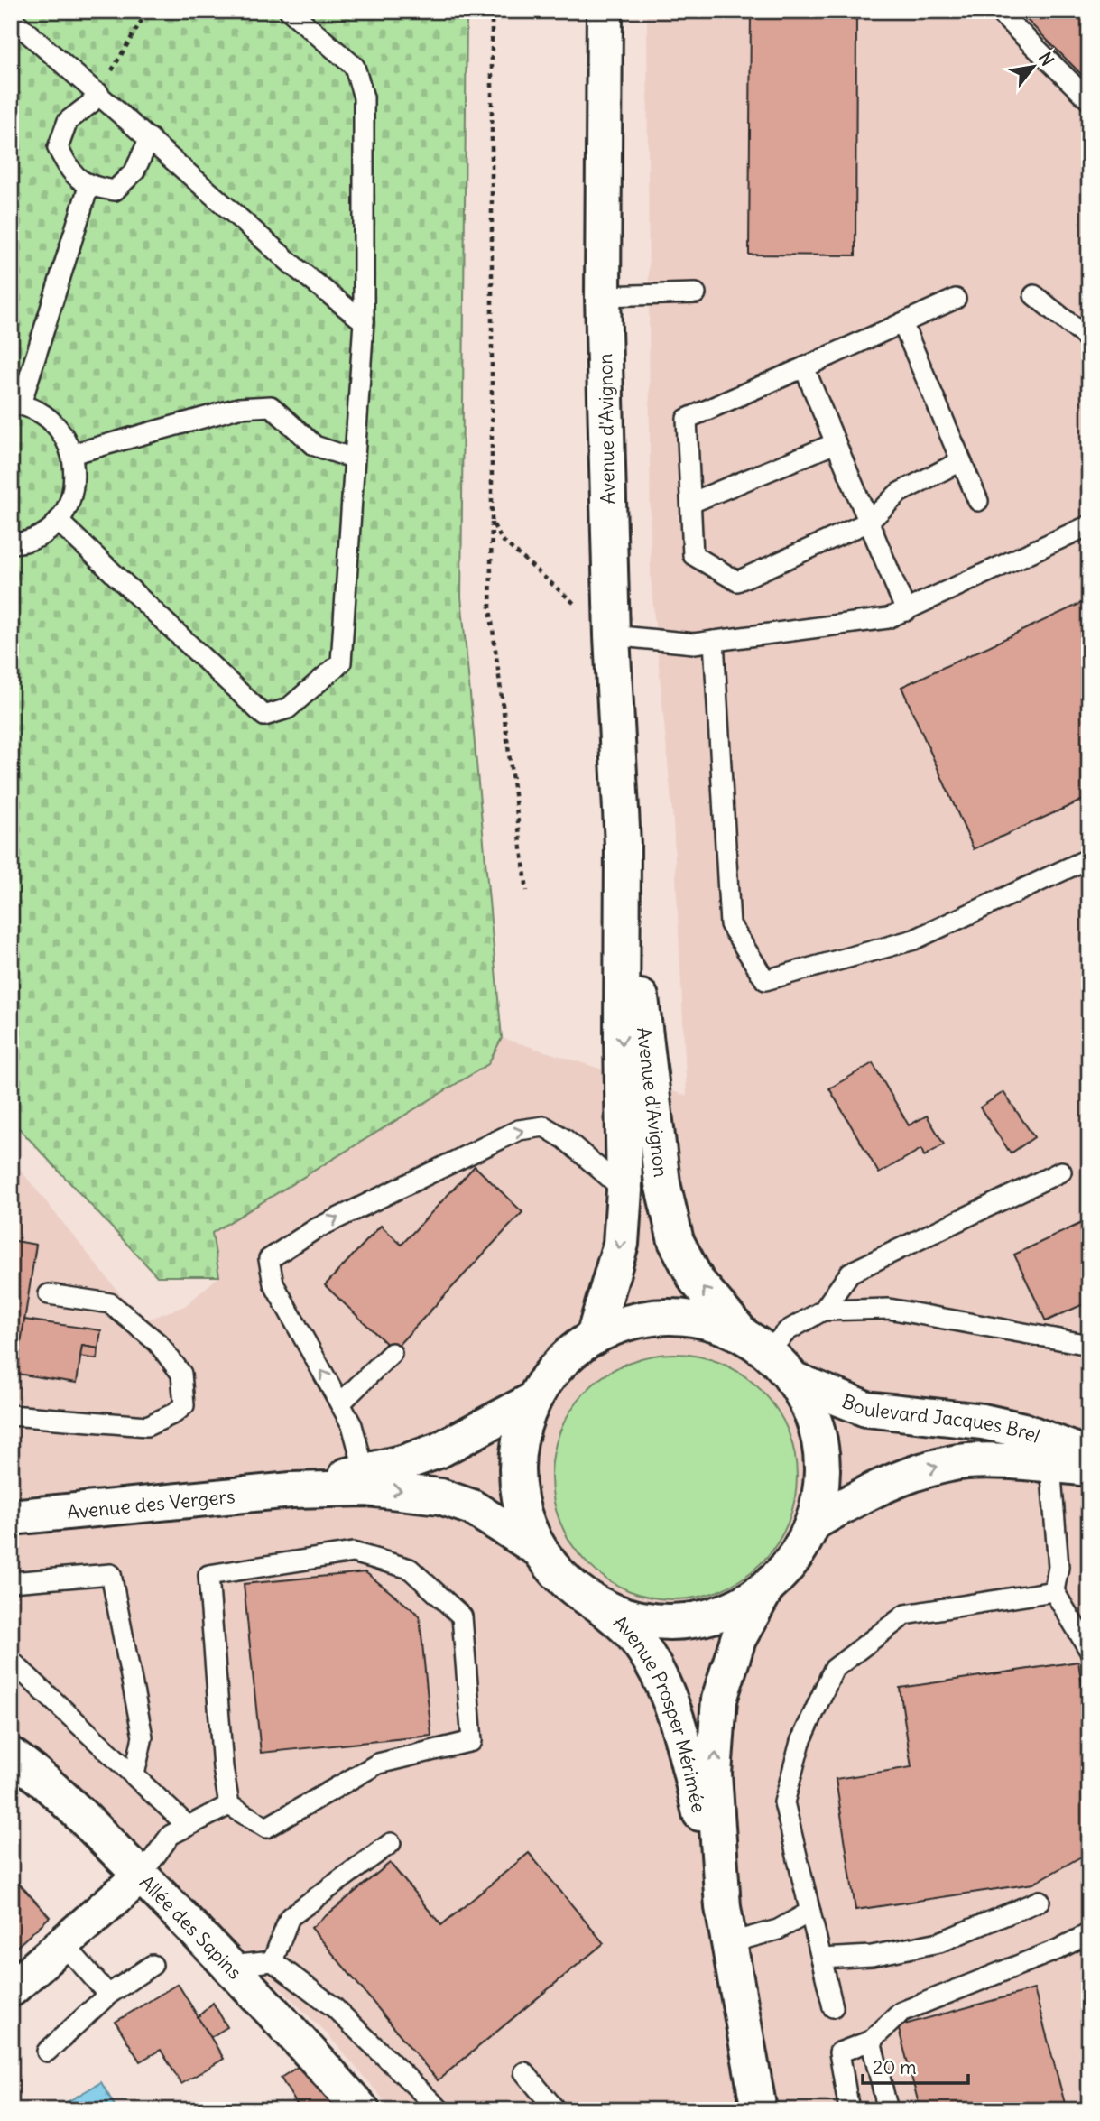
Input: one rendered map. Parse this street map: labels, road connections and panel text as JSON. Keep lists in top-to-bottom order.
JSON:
{
  "streets": {
    "main road": [
      "Avenue d'Avignon",
      "Boulevard Jacques Brel",
      "Avenue des Vergers",
      "Avenue Prosper Mérimée",
      "Allée des Sapins"
    ]
  },
  "crossings": [
    ["Avenue d'Avignon", "Boulevard Jacques Brel"]
  ],
  "one_way": ["Boulevard Jacques Brel"],
  "scale_bar": "20 m",
  "north": "top right"
}
